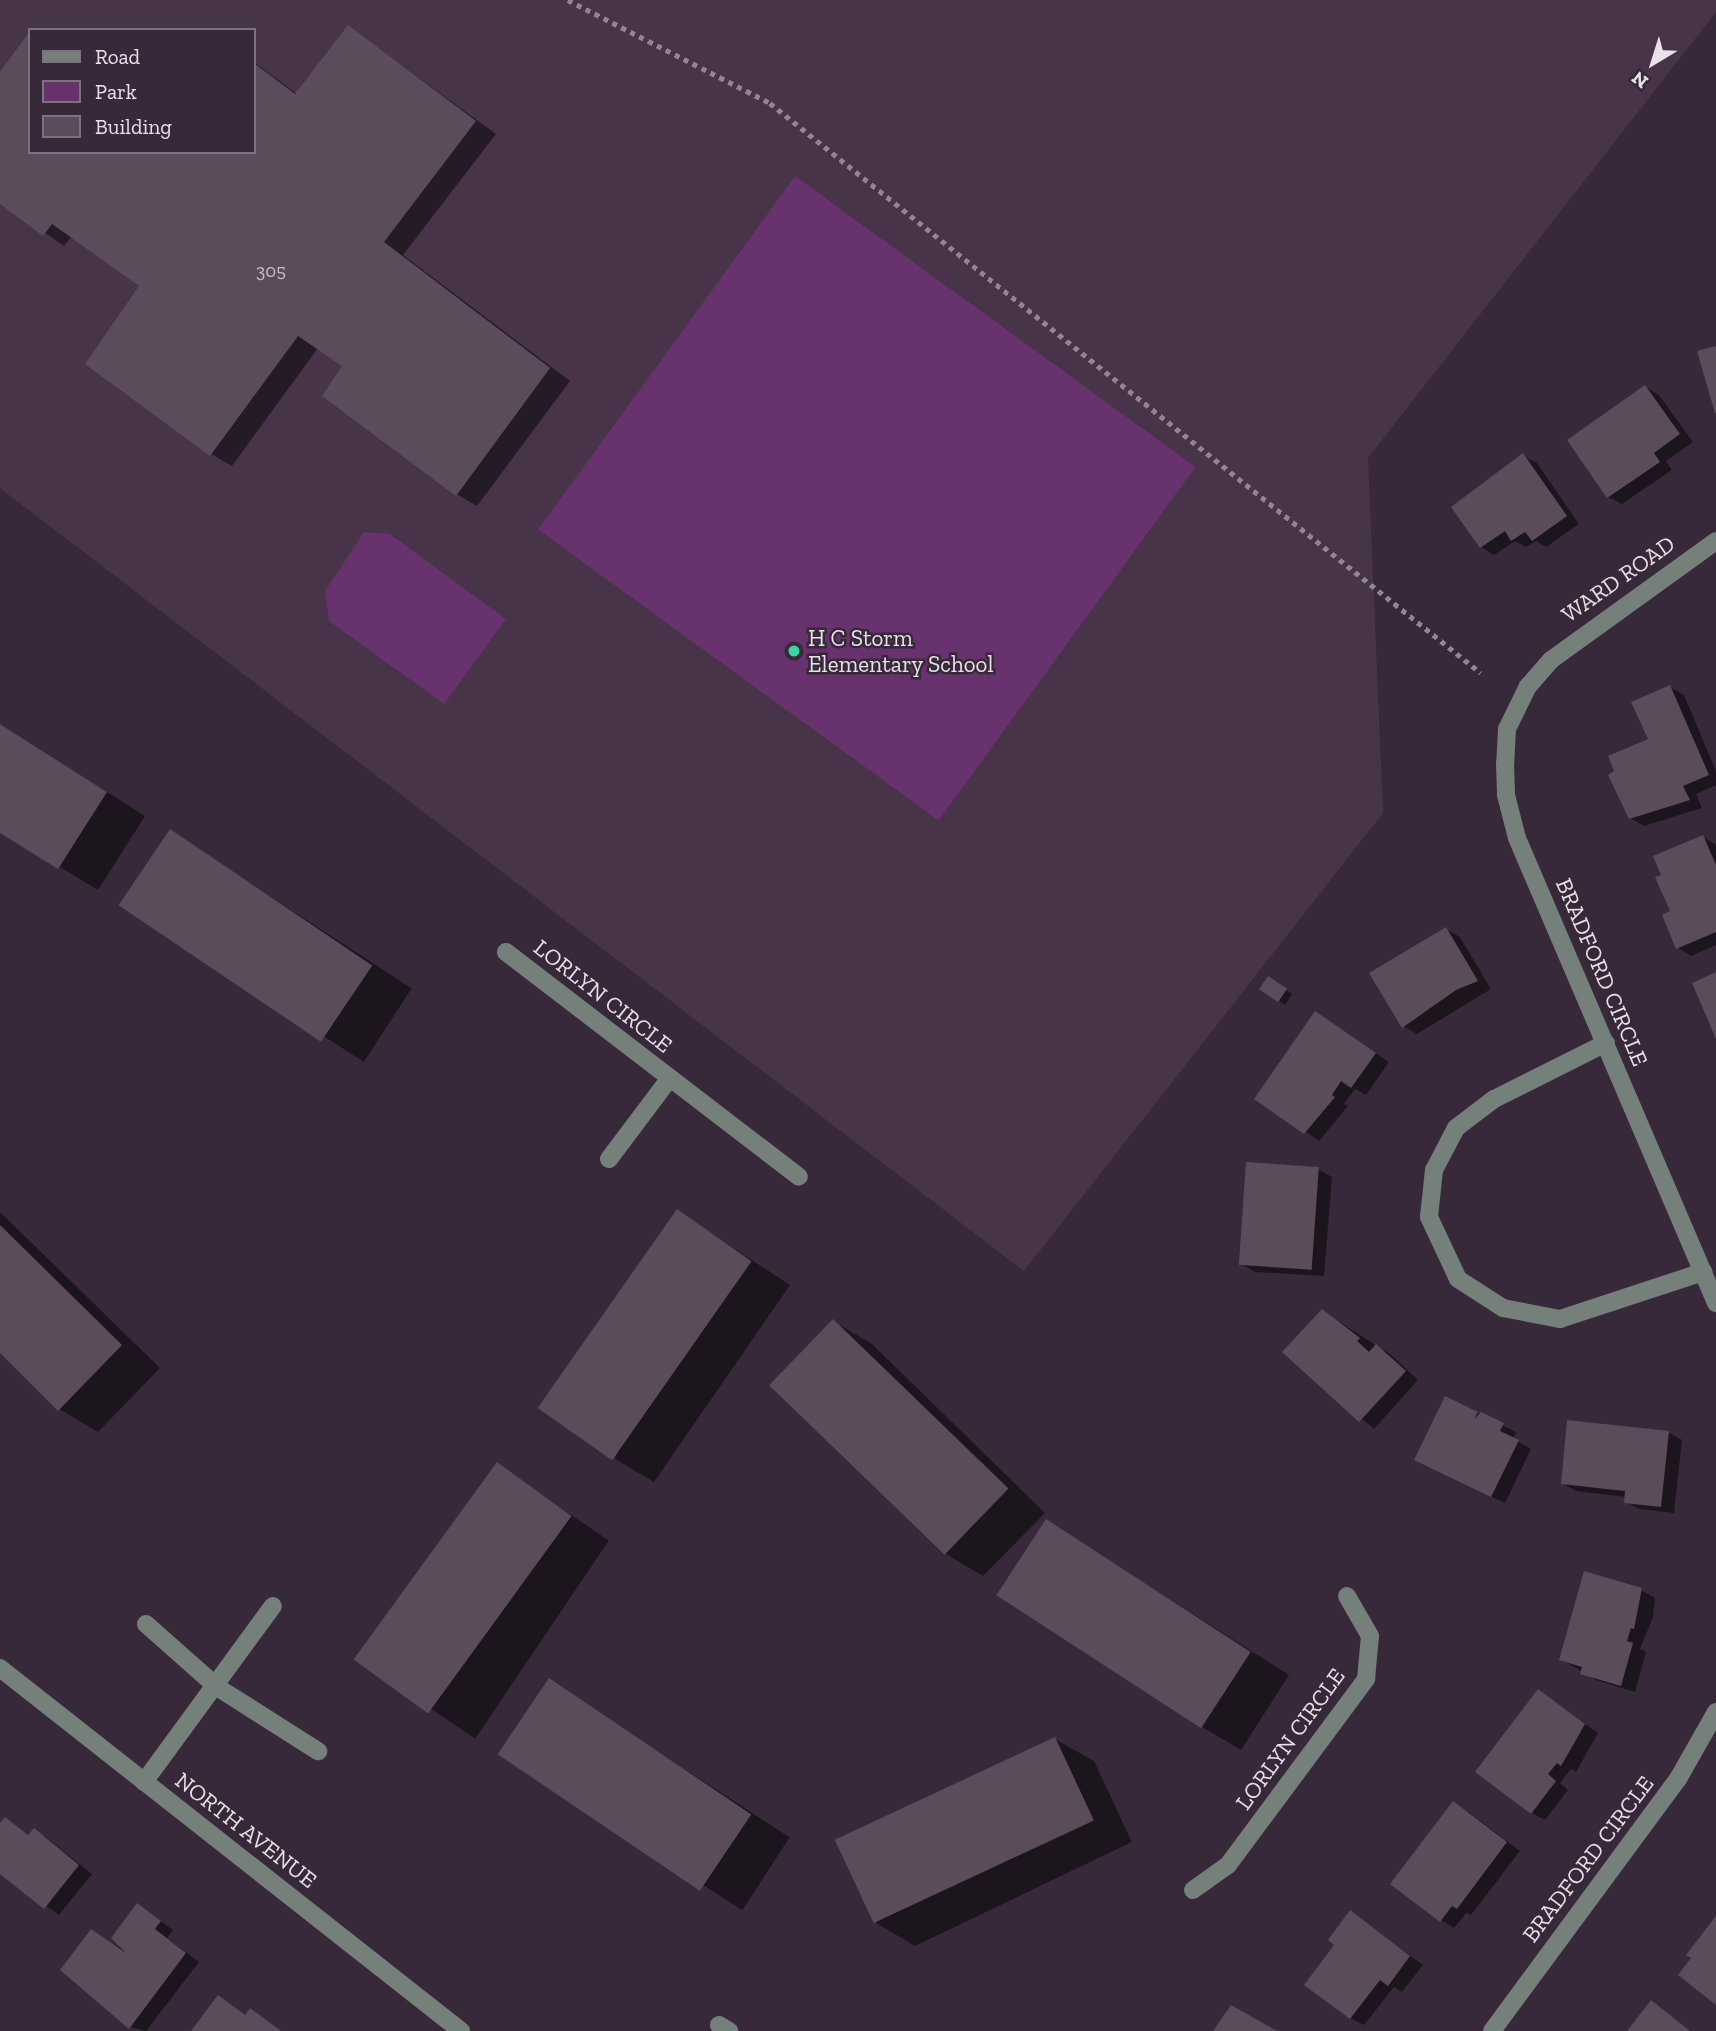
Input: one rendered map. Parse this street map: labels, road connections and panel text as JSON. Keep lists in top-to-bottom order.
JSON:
{
  "streets": {
    "street": [
      "WARD ROAD",
      "BRADFORD CIRCLE",
      "LORLYN CIRCLE",
      "NORTH AVENUE"
    ]
  },
  "crossings": [
    ["WARD ROAD", "BRADFORD CIRCLE"]
  ],
  "places": ["H C Storm Elementary School"],
  "house_numbers": ["305"],
  "legend": ["Road", "Park", "Building"],
  "north": "bottom left"
}
